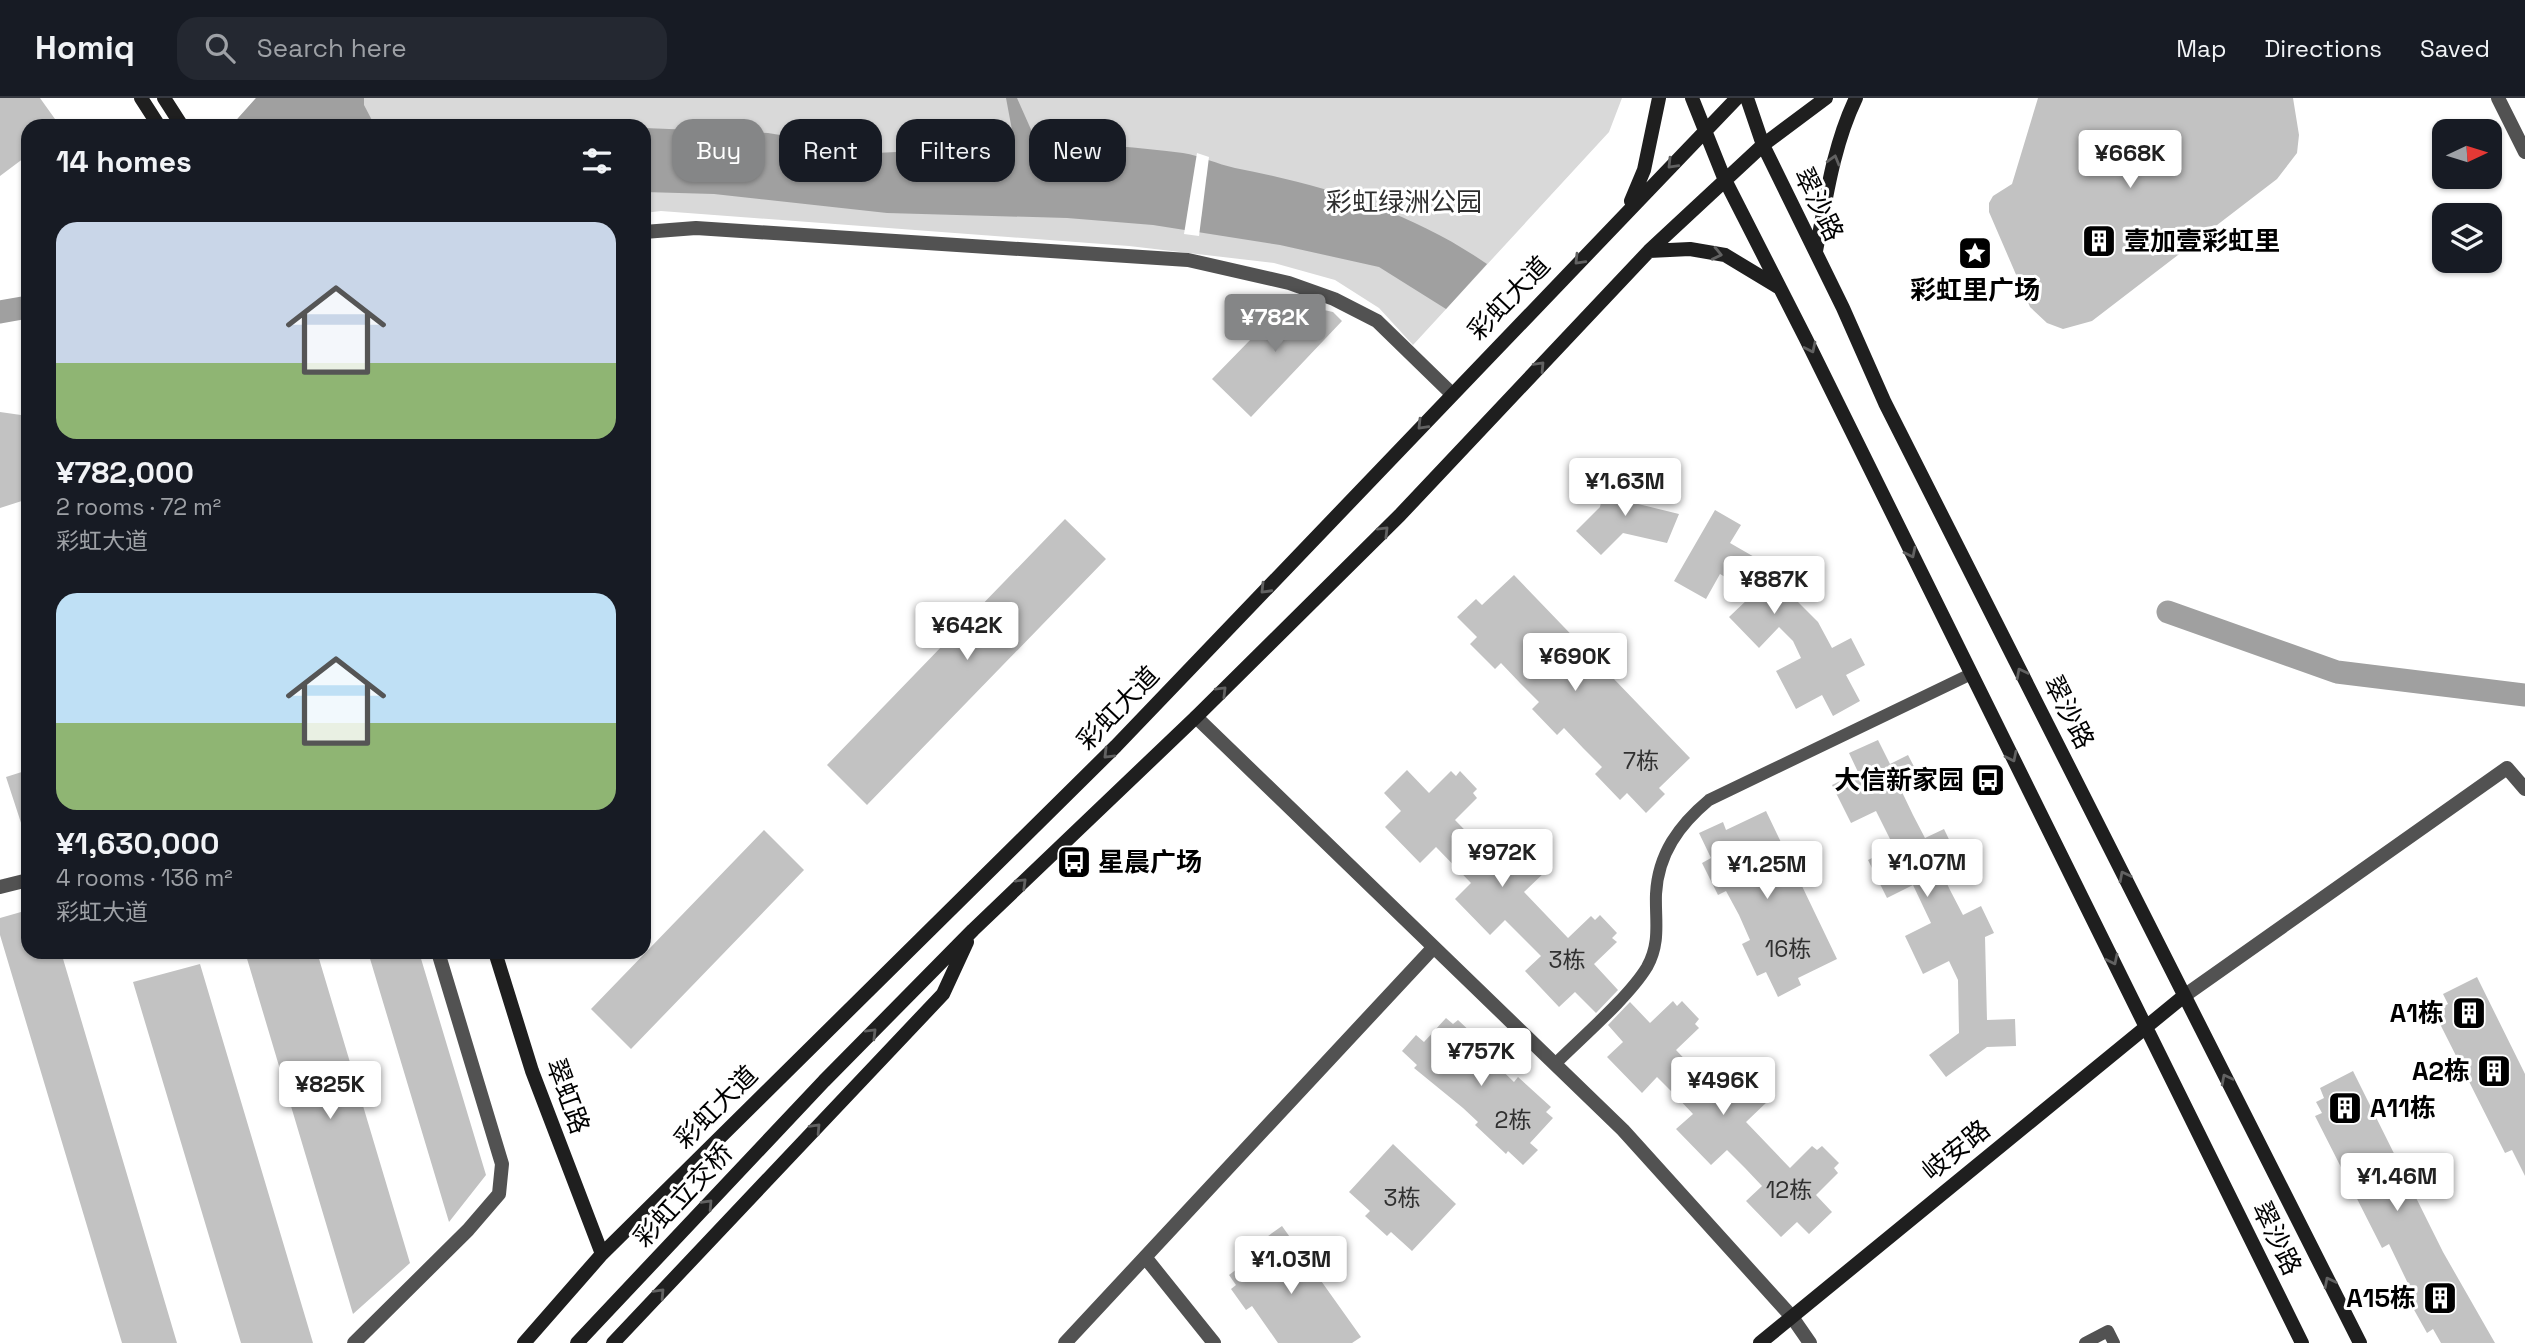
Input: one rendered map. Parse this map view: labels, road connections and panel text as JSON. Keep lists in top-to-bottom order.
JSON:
{
  "streets": {
    "main road": [
      "翠沙路",
      "彩虹大道",
      "翠虹路",
      "岐安路",
      "彩虹立交桥"
    ]
  },
  "crossings": [
    ["翠沙路", "彩虹大道"],
    ["翠沙路", "岐安路"],
    ["彩虹大道", "翠虹路"]
  ],
  "parks": ["彩虹绿洲公园"],
  "places": {
    "building": [
      "壹加壹彩虹里",
      "A1栋",
      "A2栋",
      "A11栋",
      "A15栋"
    ],
    "place": ["彩虹里广场"],
    "bus stop": ["大信新家园", "星晨广场"]
  },
  "house_numbers": [
    "7栋",
    "16栋",
    "3栋",
    "2栋",
    "12栋",
    "3栋"
  ],
  "north": "right",
  "page": {
    "header": "Homiq",
    "search": "Search here",
    "nav": ["Map", "Directions", "Saved"],
    "chip": [
      "Buy",
      "Rent",
      "Filters",
      "New"
    ],
    "heading": "14 homes",
    "price": [
      "¥668K",
      "¥782K",
      "¥1.63M",
      "¥887K",
      "¥642K",
      "¥690K",
      "¥972K",
      "¥1.07M",
      "¥1.25M",
      "¥757K",
      "¥496K",
      "¥825K",
      "¥1.46M",
      "¥1.03M"
    ],
    "list": [
      {
        "name": "¥782,000",
        "note": "2 rooms · 72 m² · 彩虹大道"
      },
      {
        "name": "¥1,630,000",
        "note": "4 rooms · 136 m² · 彩虹大道"
      }
    ]
  }
}
